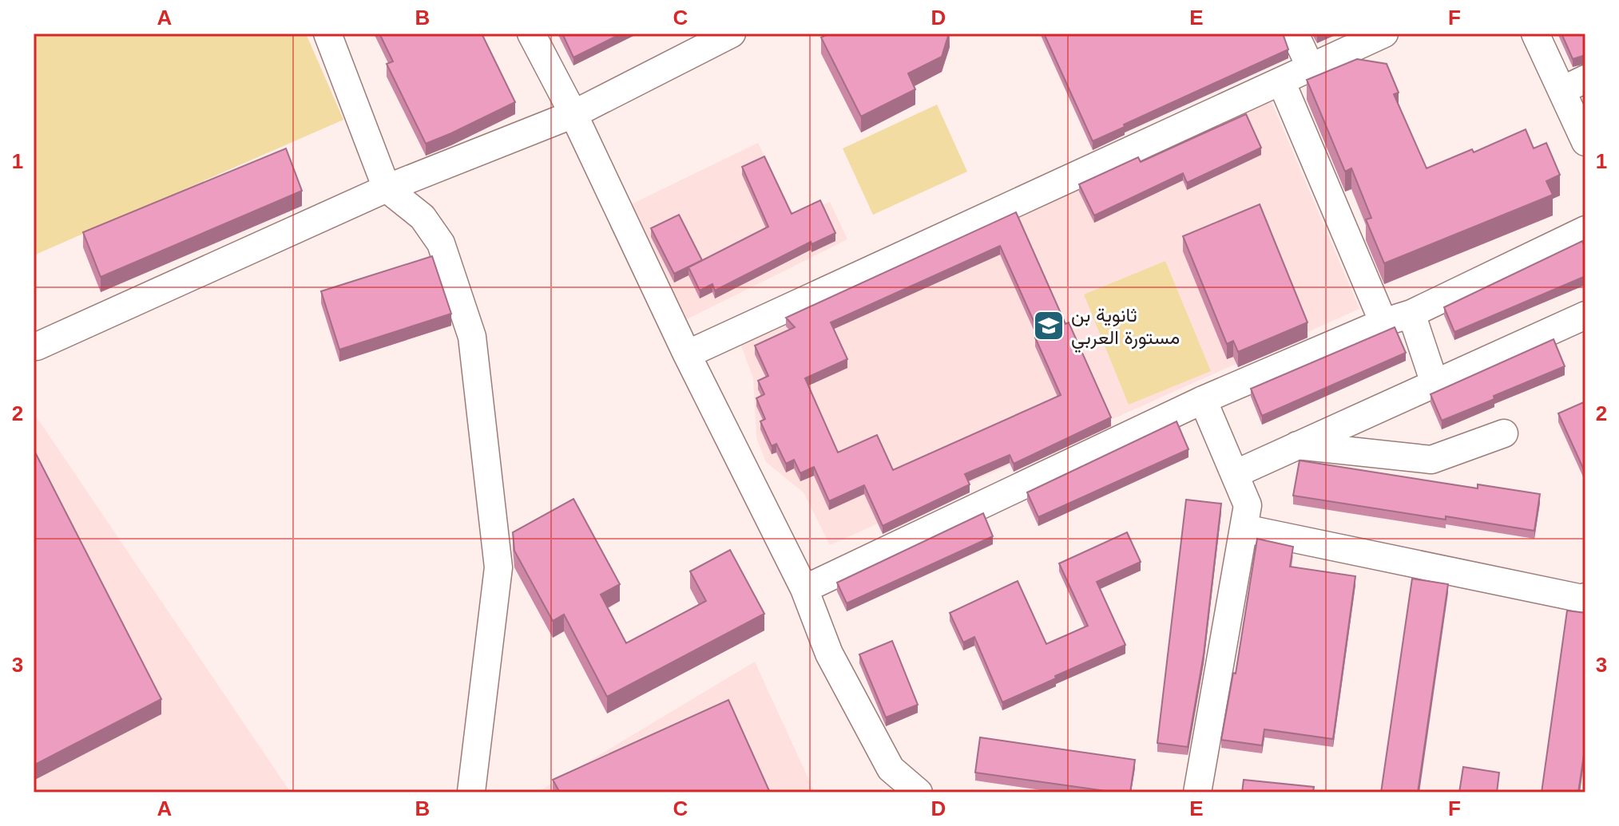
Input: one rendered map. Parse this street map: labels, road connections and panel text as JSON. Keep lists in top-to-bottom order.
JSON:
{
  "places": {
    "school or university": ["ثانوية بن مستورة العربي"]
  },
  "grid": {
    "columns": [
      "A",
      "B",
      "C",
      "D",
      "E",
      "F"
    ],
    "rows": ["1", "2", "3"]
  }
}
